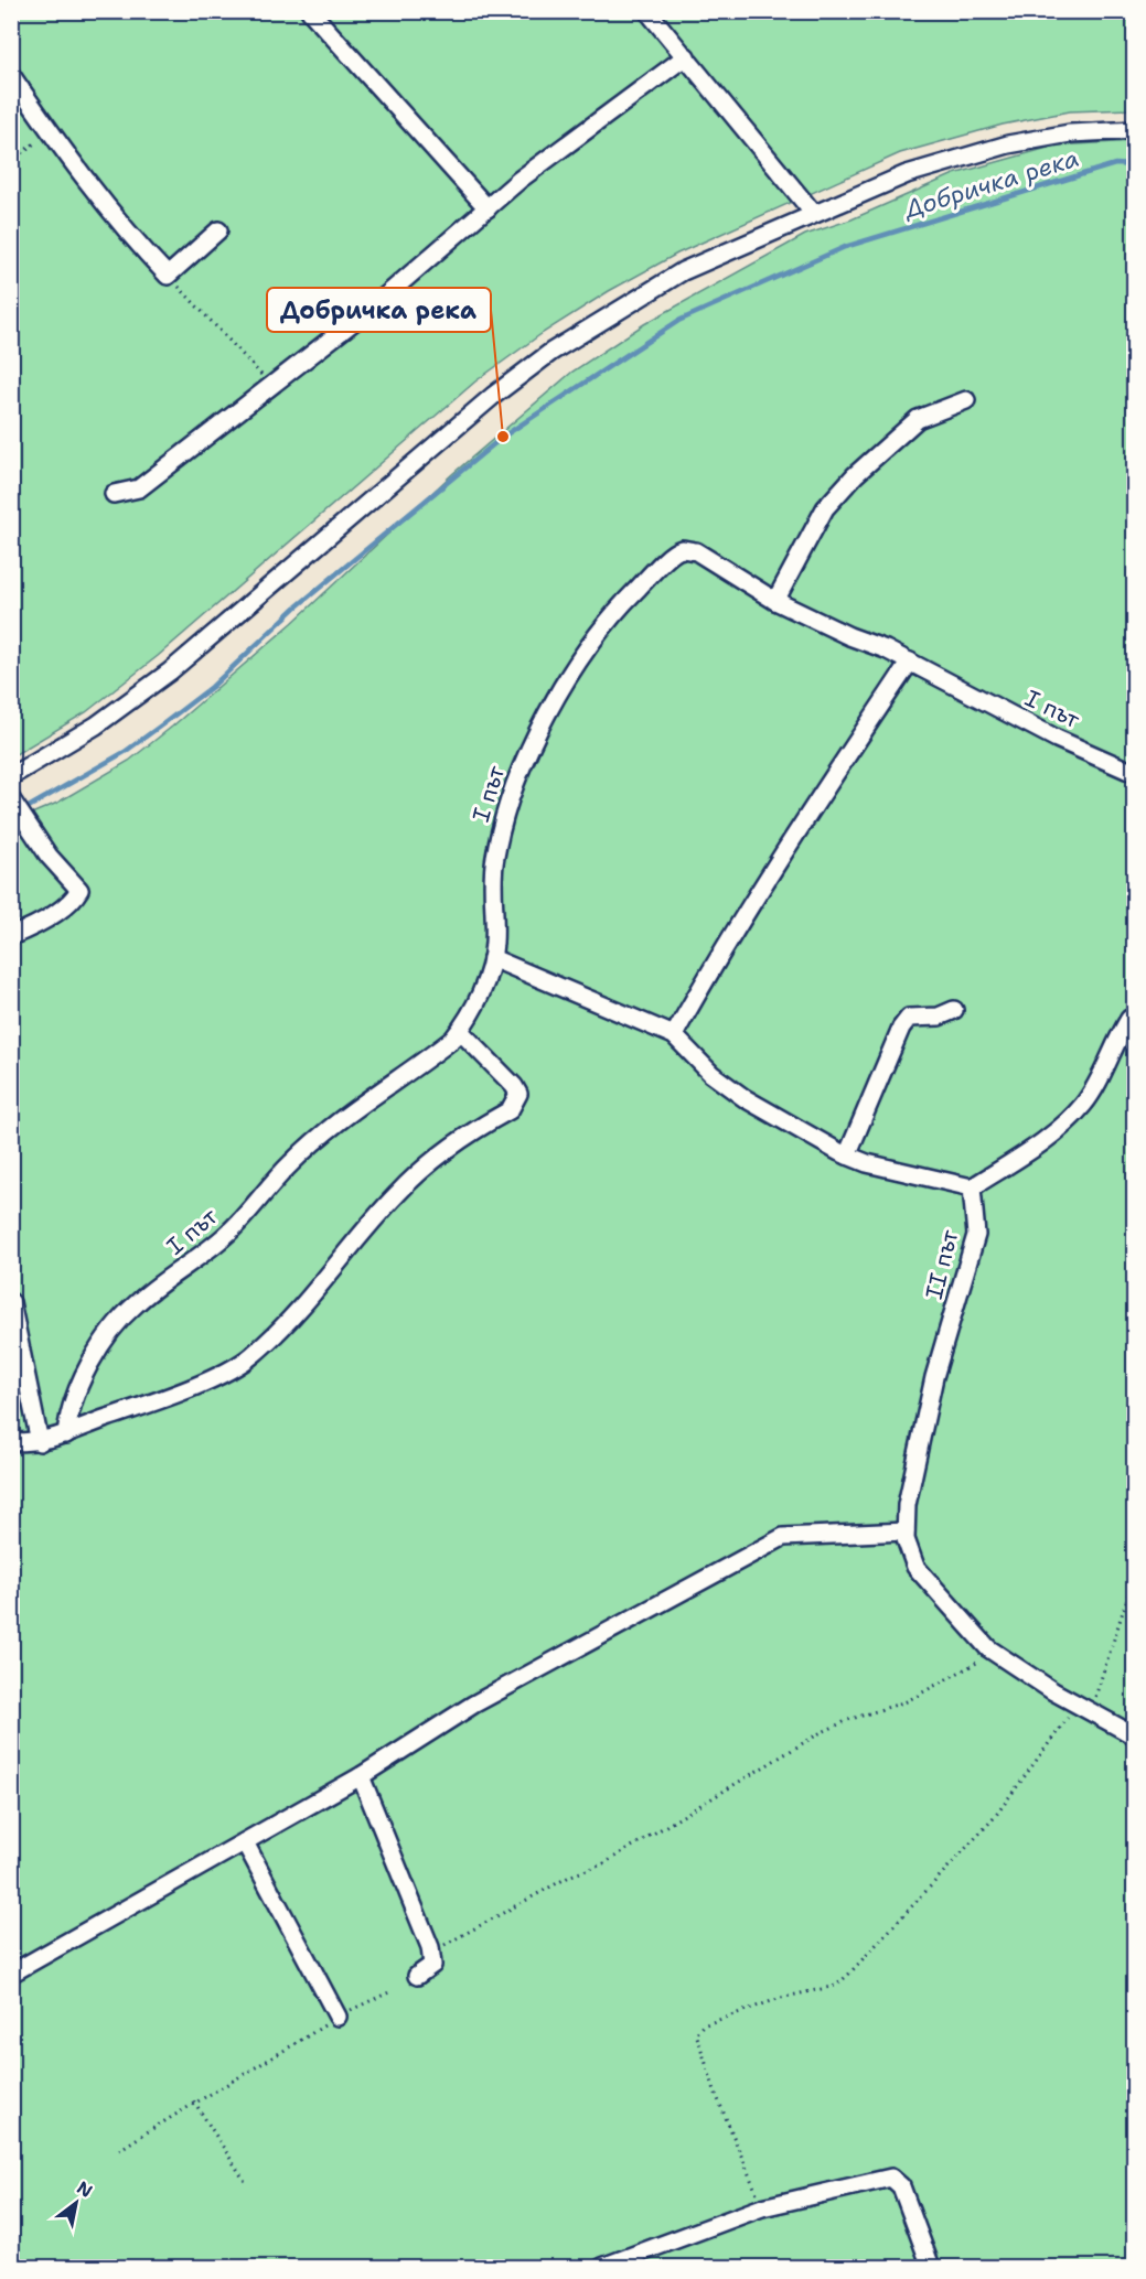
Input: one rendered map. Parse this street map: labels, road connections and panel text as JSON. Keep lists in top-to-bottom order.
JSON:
{
  "streets": {
    "street": ["І път", "ІІ път"]
  },
  "water": ["Добричка река"],
  "places": ["Добричка река"],
  "north": "top right"
}
